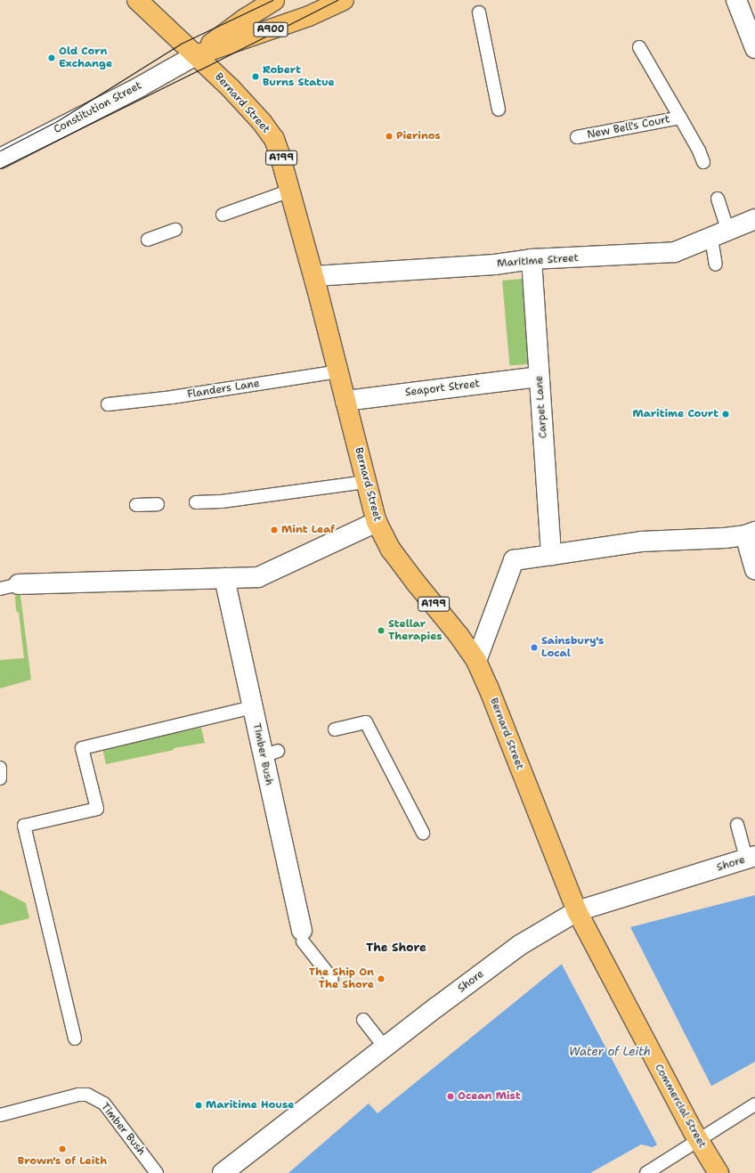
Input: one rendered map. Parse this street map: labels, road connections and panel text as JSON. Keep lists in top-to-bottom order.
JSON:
{
  "streets": {
    "main road": [
      "A900",
      "Bernard Street",
      "Constitution Street",
      "A199",
      "Commercial Street"
    ],
    "street": [
      "Maritime Street",
      "Seaport Street",
      "Carpet Lane",
      "Timber Bush",
      "Shore"
    ],
    "lane": ["New Bell's Court", "Flanders Lane"]
  },
  "crossings": [
    ["Bernard Street", "Constitution Street"],
    ["Bernard Street", "A199"],
    ["Bernard Street", "Maritime Street"],
    ["Bernard Street", "Seaport Street"],
    ["Bernard Street", "Flanders Lane"],
    ["Bernard Street", "Shore"],
    ["Bernard Street", "Commercial Street"],
    ["Constitution Street", "A199"],
    ["Maritime Street", "Carpet Lane"],
    ["Seaport Street", "Carpet Lane"]
  ],
  "districts": ["The Shore"],
  "water": ["Water of Leith"],
  "places": [
    "Old Corn Exchange",
    "Robert Burns Statue",
    "Pierinos",
    "Maritime Court",
    "Mint Leaf",
    "Stellar Therapies",
    "Sainsbury's Local",
    "The Ship On The Shore",
    "Ocean Mist",
    "Maritime House",
    "Brown's of Leith"
  ]
}
